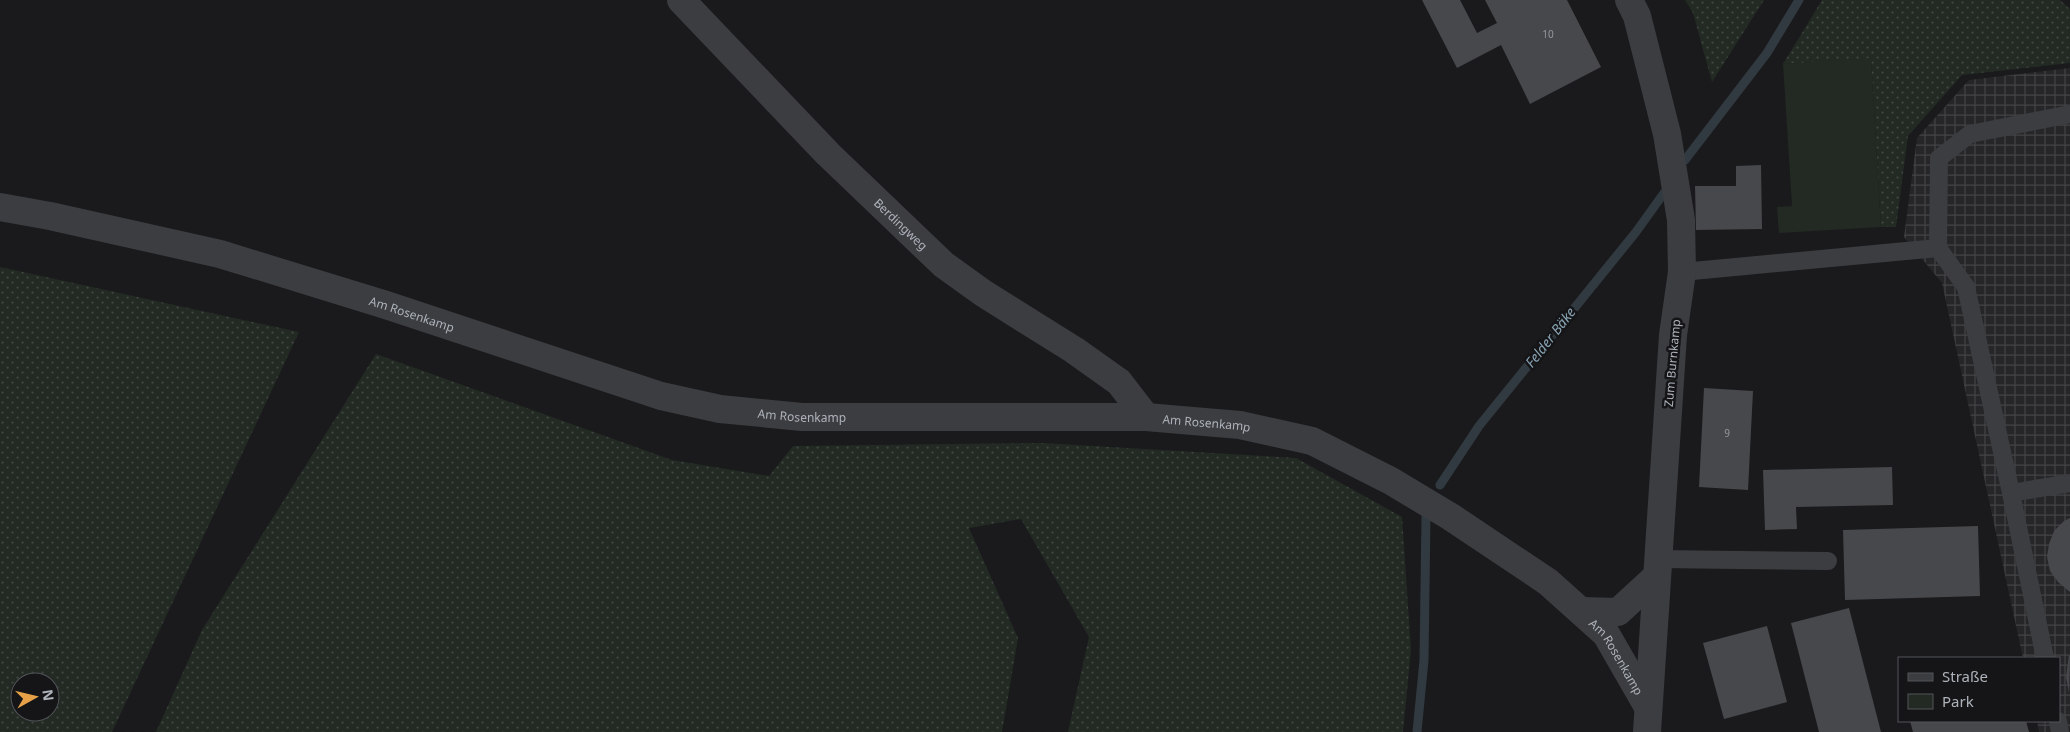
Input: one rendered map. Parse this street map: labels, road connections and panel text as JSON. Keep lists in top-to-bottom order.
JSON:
{
  "streets": {
    "street": ["Berdingweg", "Am Rosenkamp", "Zum Burnkamp"]
  },
  "crossings": [
    ["Berdingweg", "Am Rosenkamp"],
    ["Am Rosenkamp", "Zum Burnkamp"]
  ],
  "water": ["Felder Bäke"],
  "house_numbers": ["10", "9"],
  "legend": ["Straße", "Park"],
  "north": "right"
}
